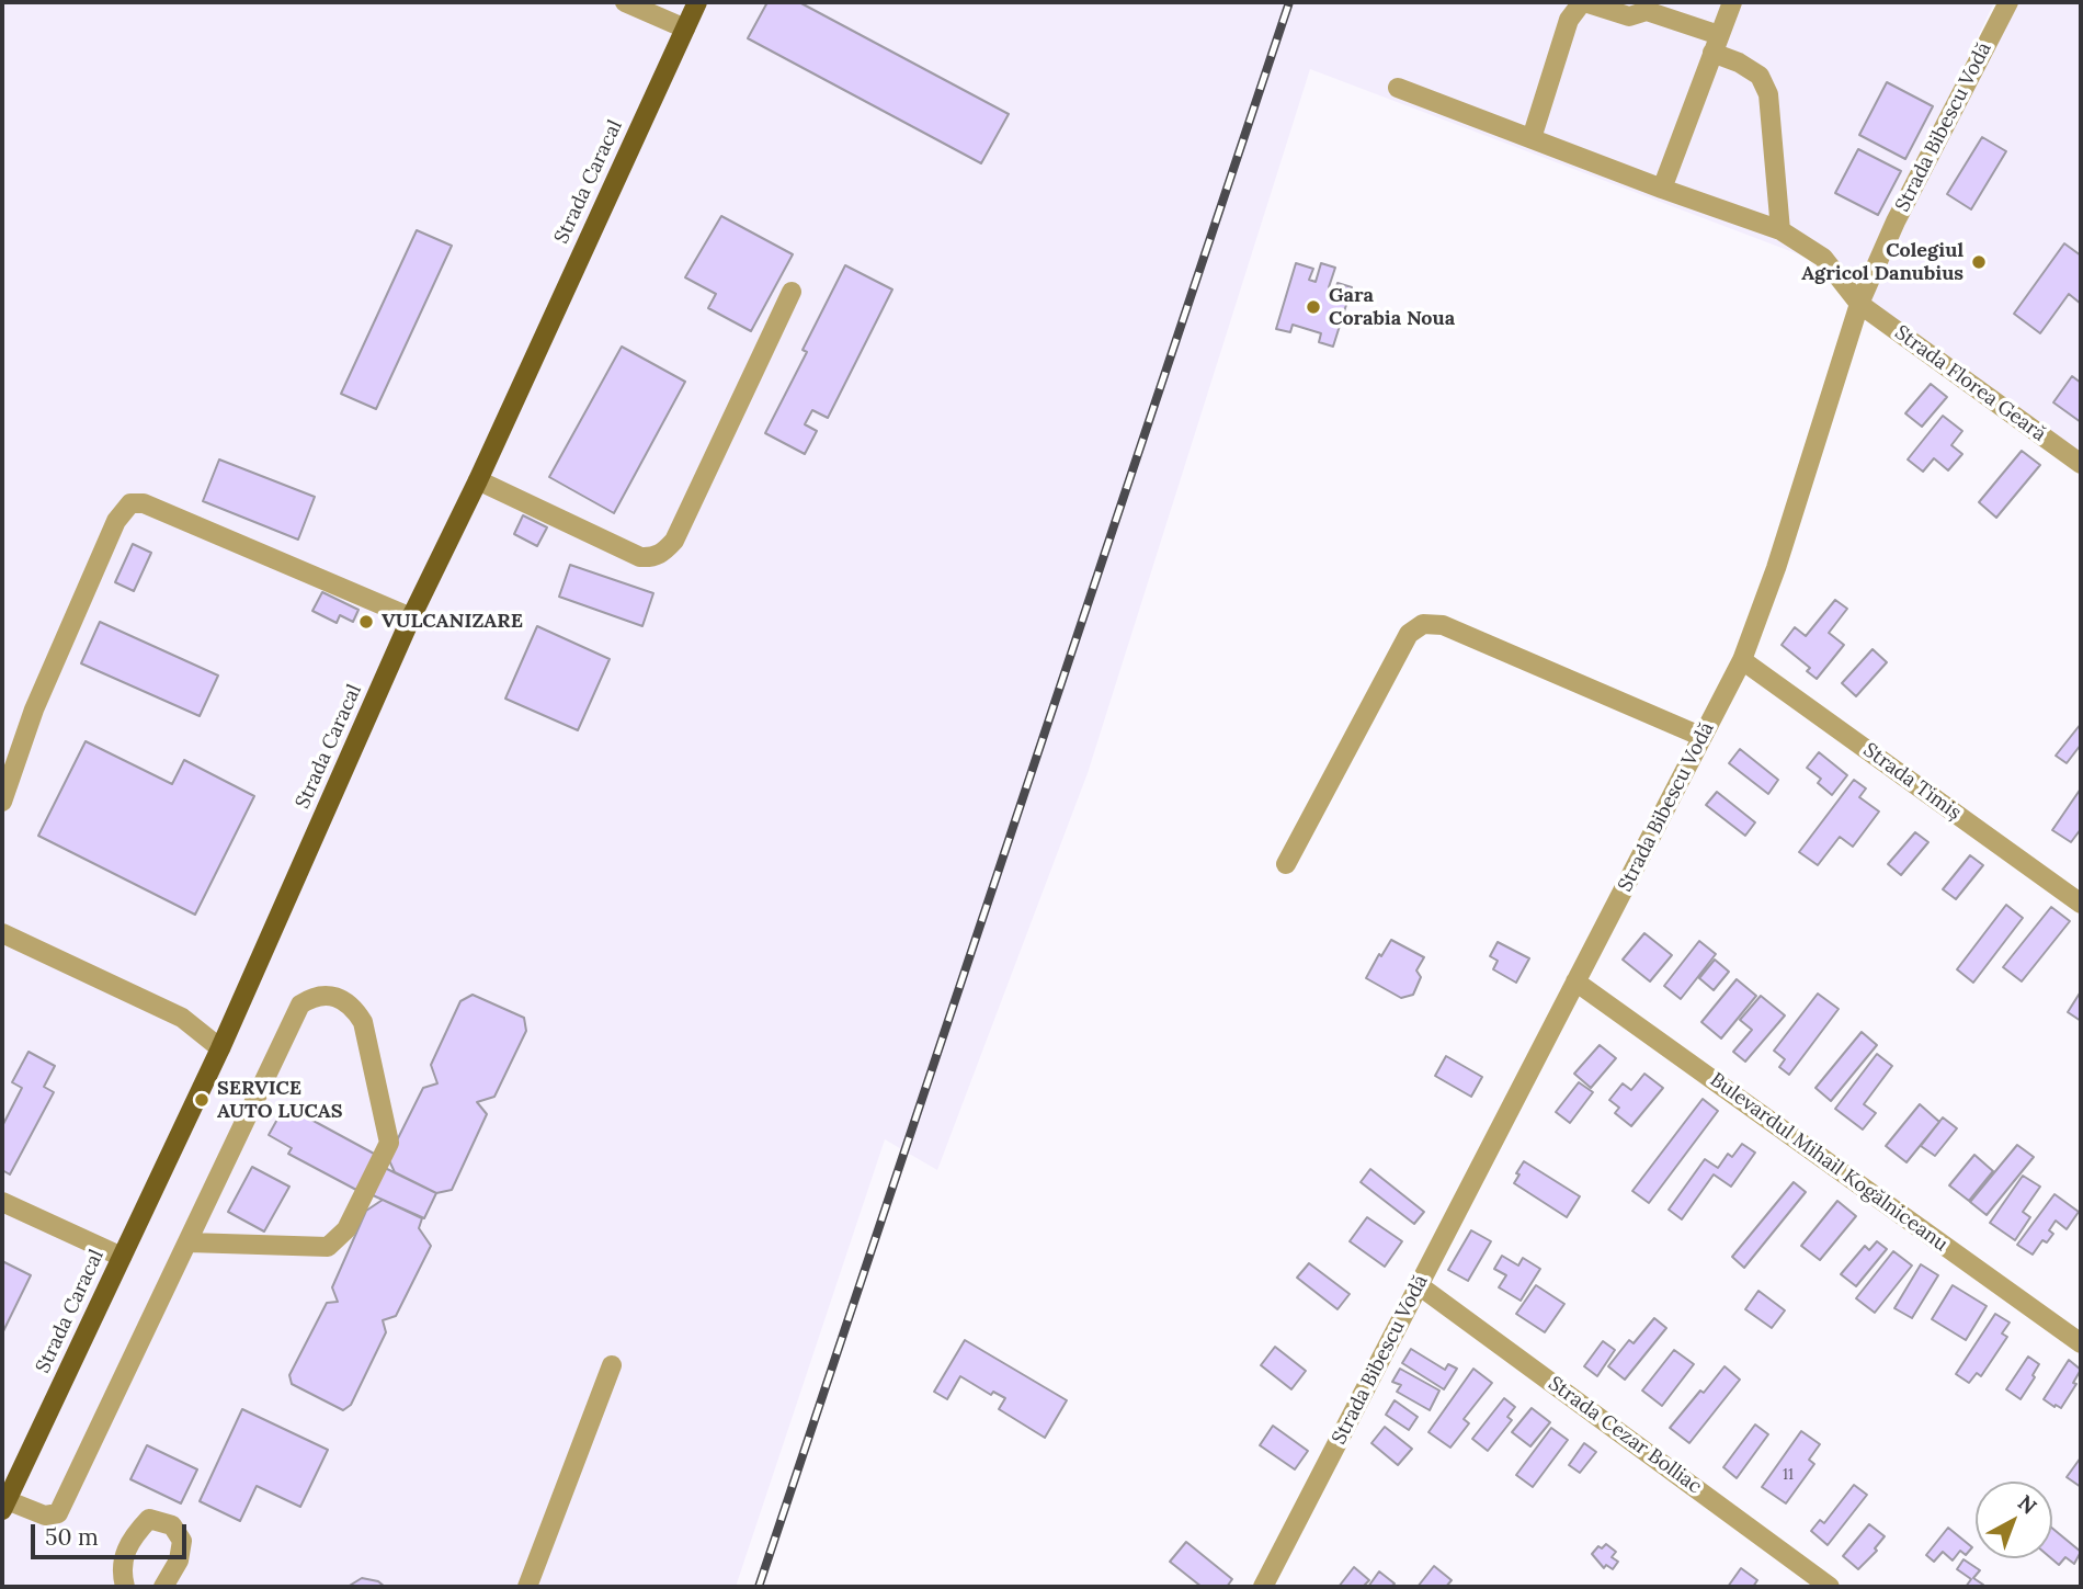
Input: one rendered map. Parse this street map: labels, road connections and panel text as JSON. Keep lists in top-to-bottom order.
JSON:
{
  "streets": {
    "main road": ["Strada Caracal"],
    "street": [
      "Strada Bibescu Vodă",
      "Strada Florea Geară",
      "Strada Timiș",
      "Bulevardul Mihail Kogălniceanu",
      "Strada Cezar Bolliac"
    ]
  },
  "crossings": [
    ["Strada Bibescu Vodă", "Strada Florea Geară"],
    ["Strada Bibescu Vodă", "Strada Timiș"],
    ["Strada Bibescu Vodă", "Bulevardul Mihail Kogălniceanu"],
    ["Strada Bibescu Vodă", "Strada Cezar Bolliac"]
  ],
  "places": [
    "Colegiul Agricol Danubius",
    "Gara Corabia Noua",
    "VULCANIZARE",
    "SERVICE AUTO LUCAS"
  ],
  "house_numbers": ["11"],
  "scale_bar": "50 m",
  "north": "top right"
}
